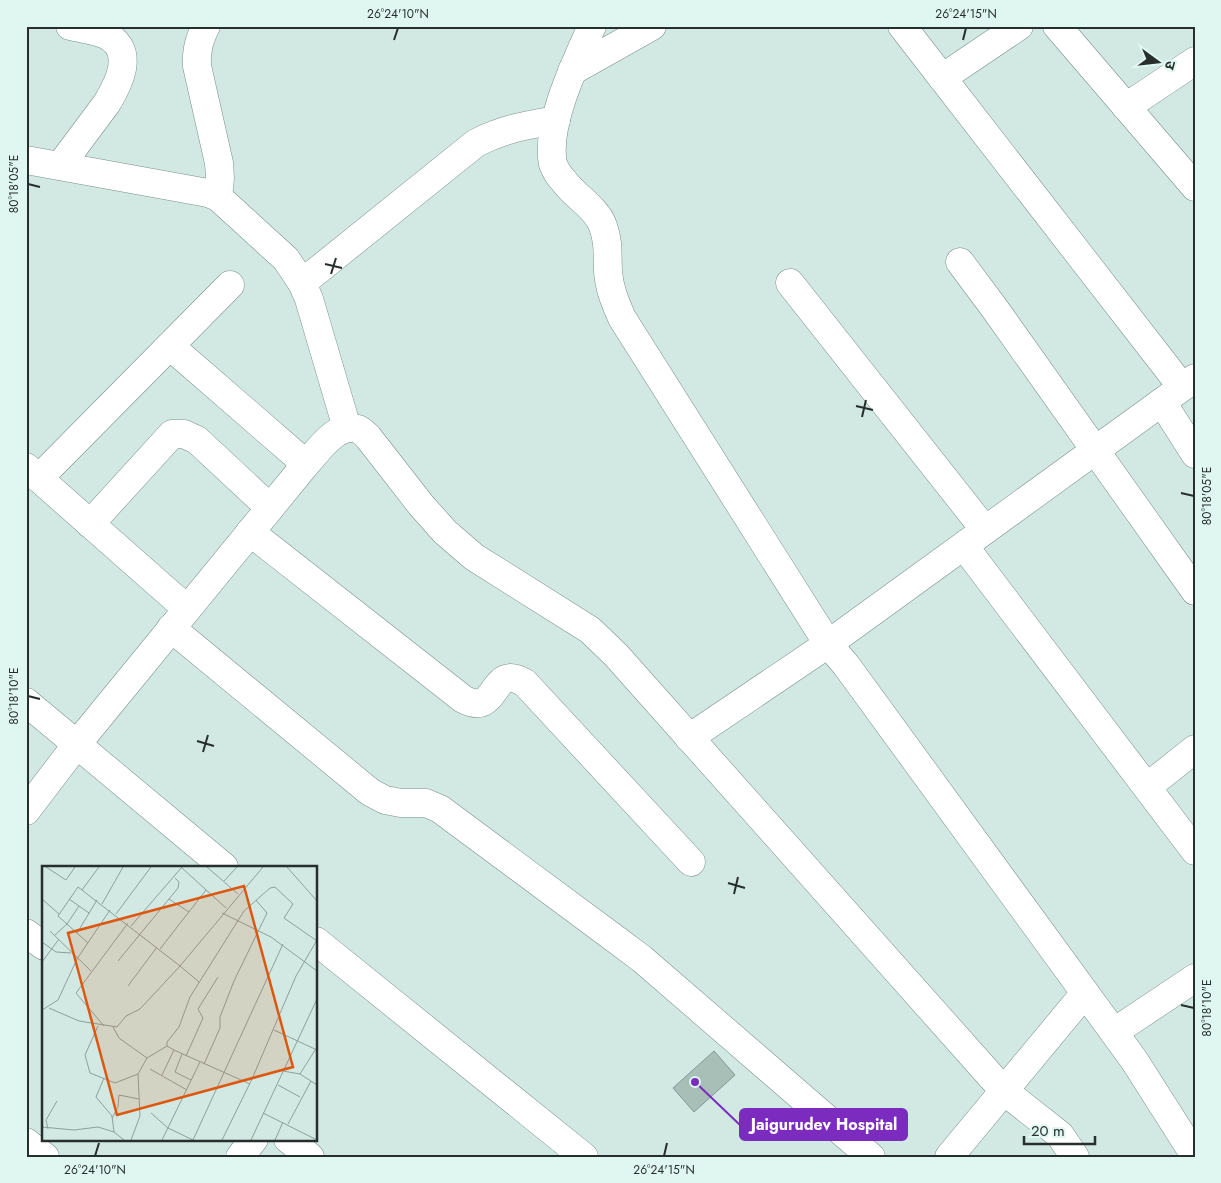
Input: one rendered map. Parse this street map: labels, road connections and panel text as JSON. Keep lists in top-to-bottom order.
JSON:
{
  "places": ["Jaigurudev Hospital"],
  "scale_bar": "20 m",
  "north": "right",
  "coordinates": [
    "26°24'10\"N",
    "26°24'15\"N",
    "80°18'05\"E",
    "80°18'10\"E"
  ]
}
